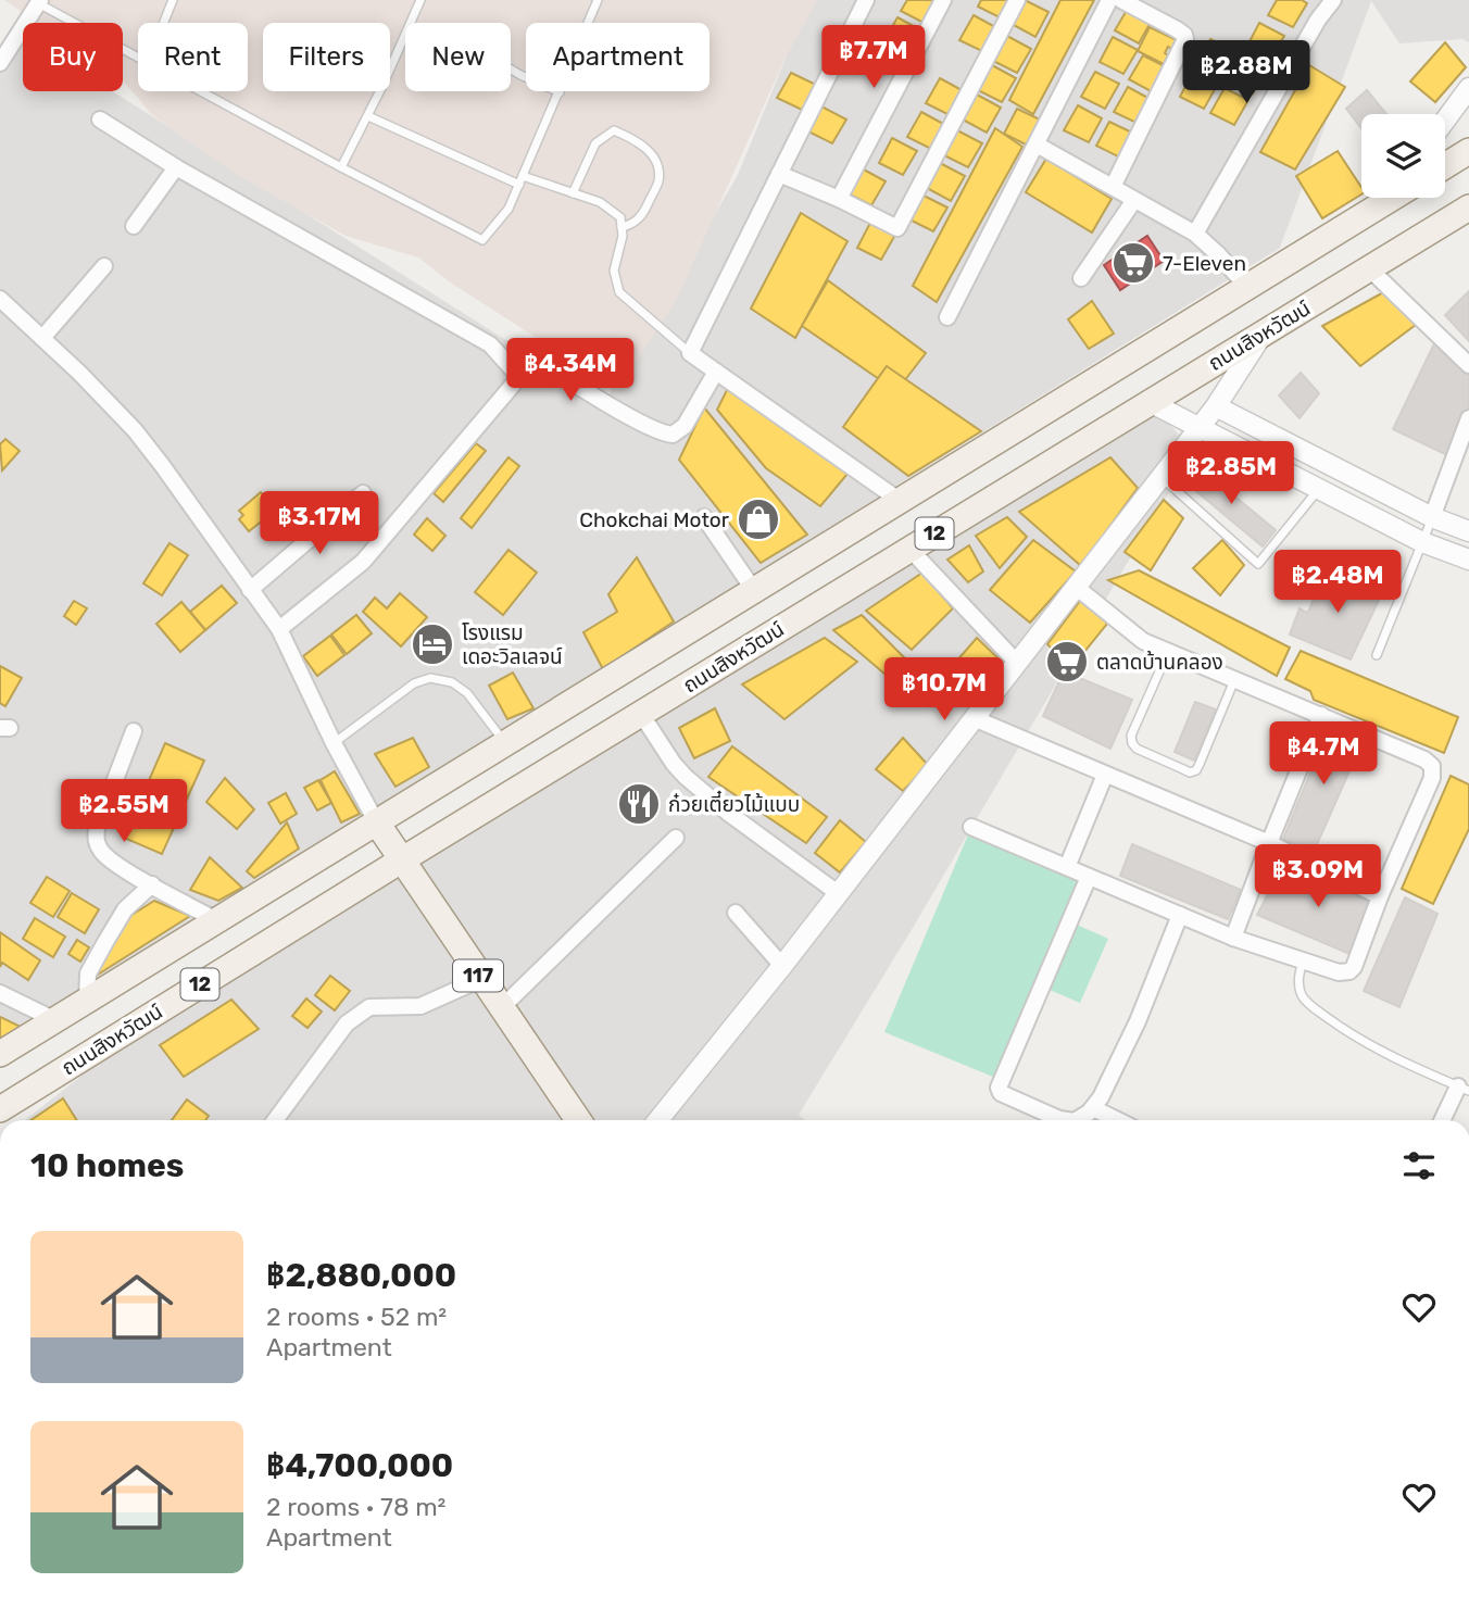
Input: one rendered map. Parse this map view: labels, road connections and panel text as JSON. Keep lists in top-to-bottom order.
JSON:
{
  "streets": {
    "main road": ["ถนนสิงหวัฒน์", "12", "117"]
  },
  "crossings": [
    ["ถนนสิงหวัฒน์", "117"],
    ["12", "117"]
  ],
  "places": {
    "supermarket": ["7-Eleven", "ตลาดบ้านคลอง"],
    "shop": ["Chokchai Motor"],
    "hotel": ["โรงแรม เดอะวิลเลจน์"],
    "restaurant": ["ก๋วยเตี๋ยวไม้แบบ"]
  },
  "page": {
    "chip": [
      "Buy",
      "Rent",
      "Filters",
      "New",
      "Apartment"
    ],
    "price": [
      "฿7.7M",
      "฿2.88M",
      "฿4.34M",
      "฿2.85M",
      "฿3.17M",
      "฿2.48M",
      "฿10.7M",
      "฿4.7M",
      "฿2.55M",
      "฿3.09M"
    ],
    "heading": "10 homes",
    "list": [
      {
        "name": "฿2,880,000",
        "note": "2 rooms · 52 m² · Apartment"
      },
      {
        "name": "฿4,700,000",
        "note": "2 rooms · 78 m² · Apartment"
      }
    ]
  }
}
